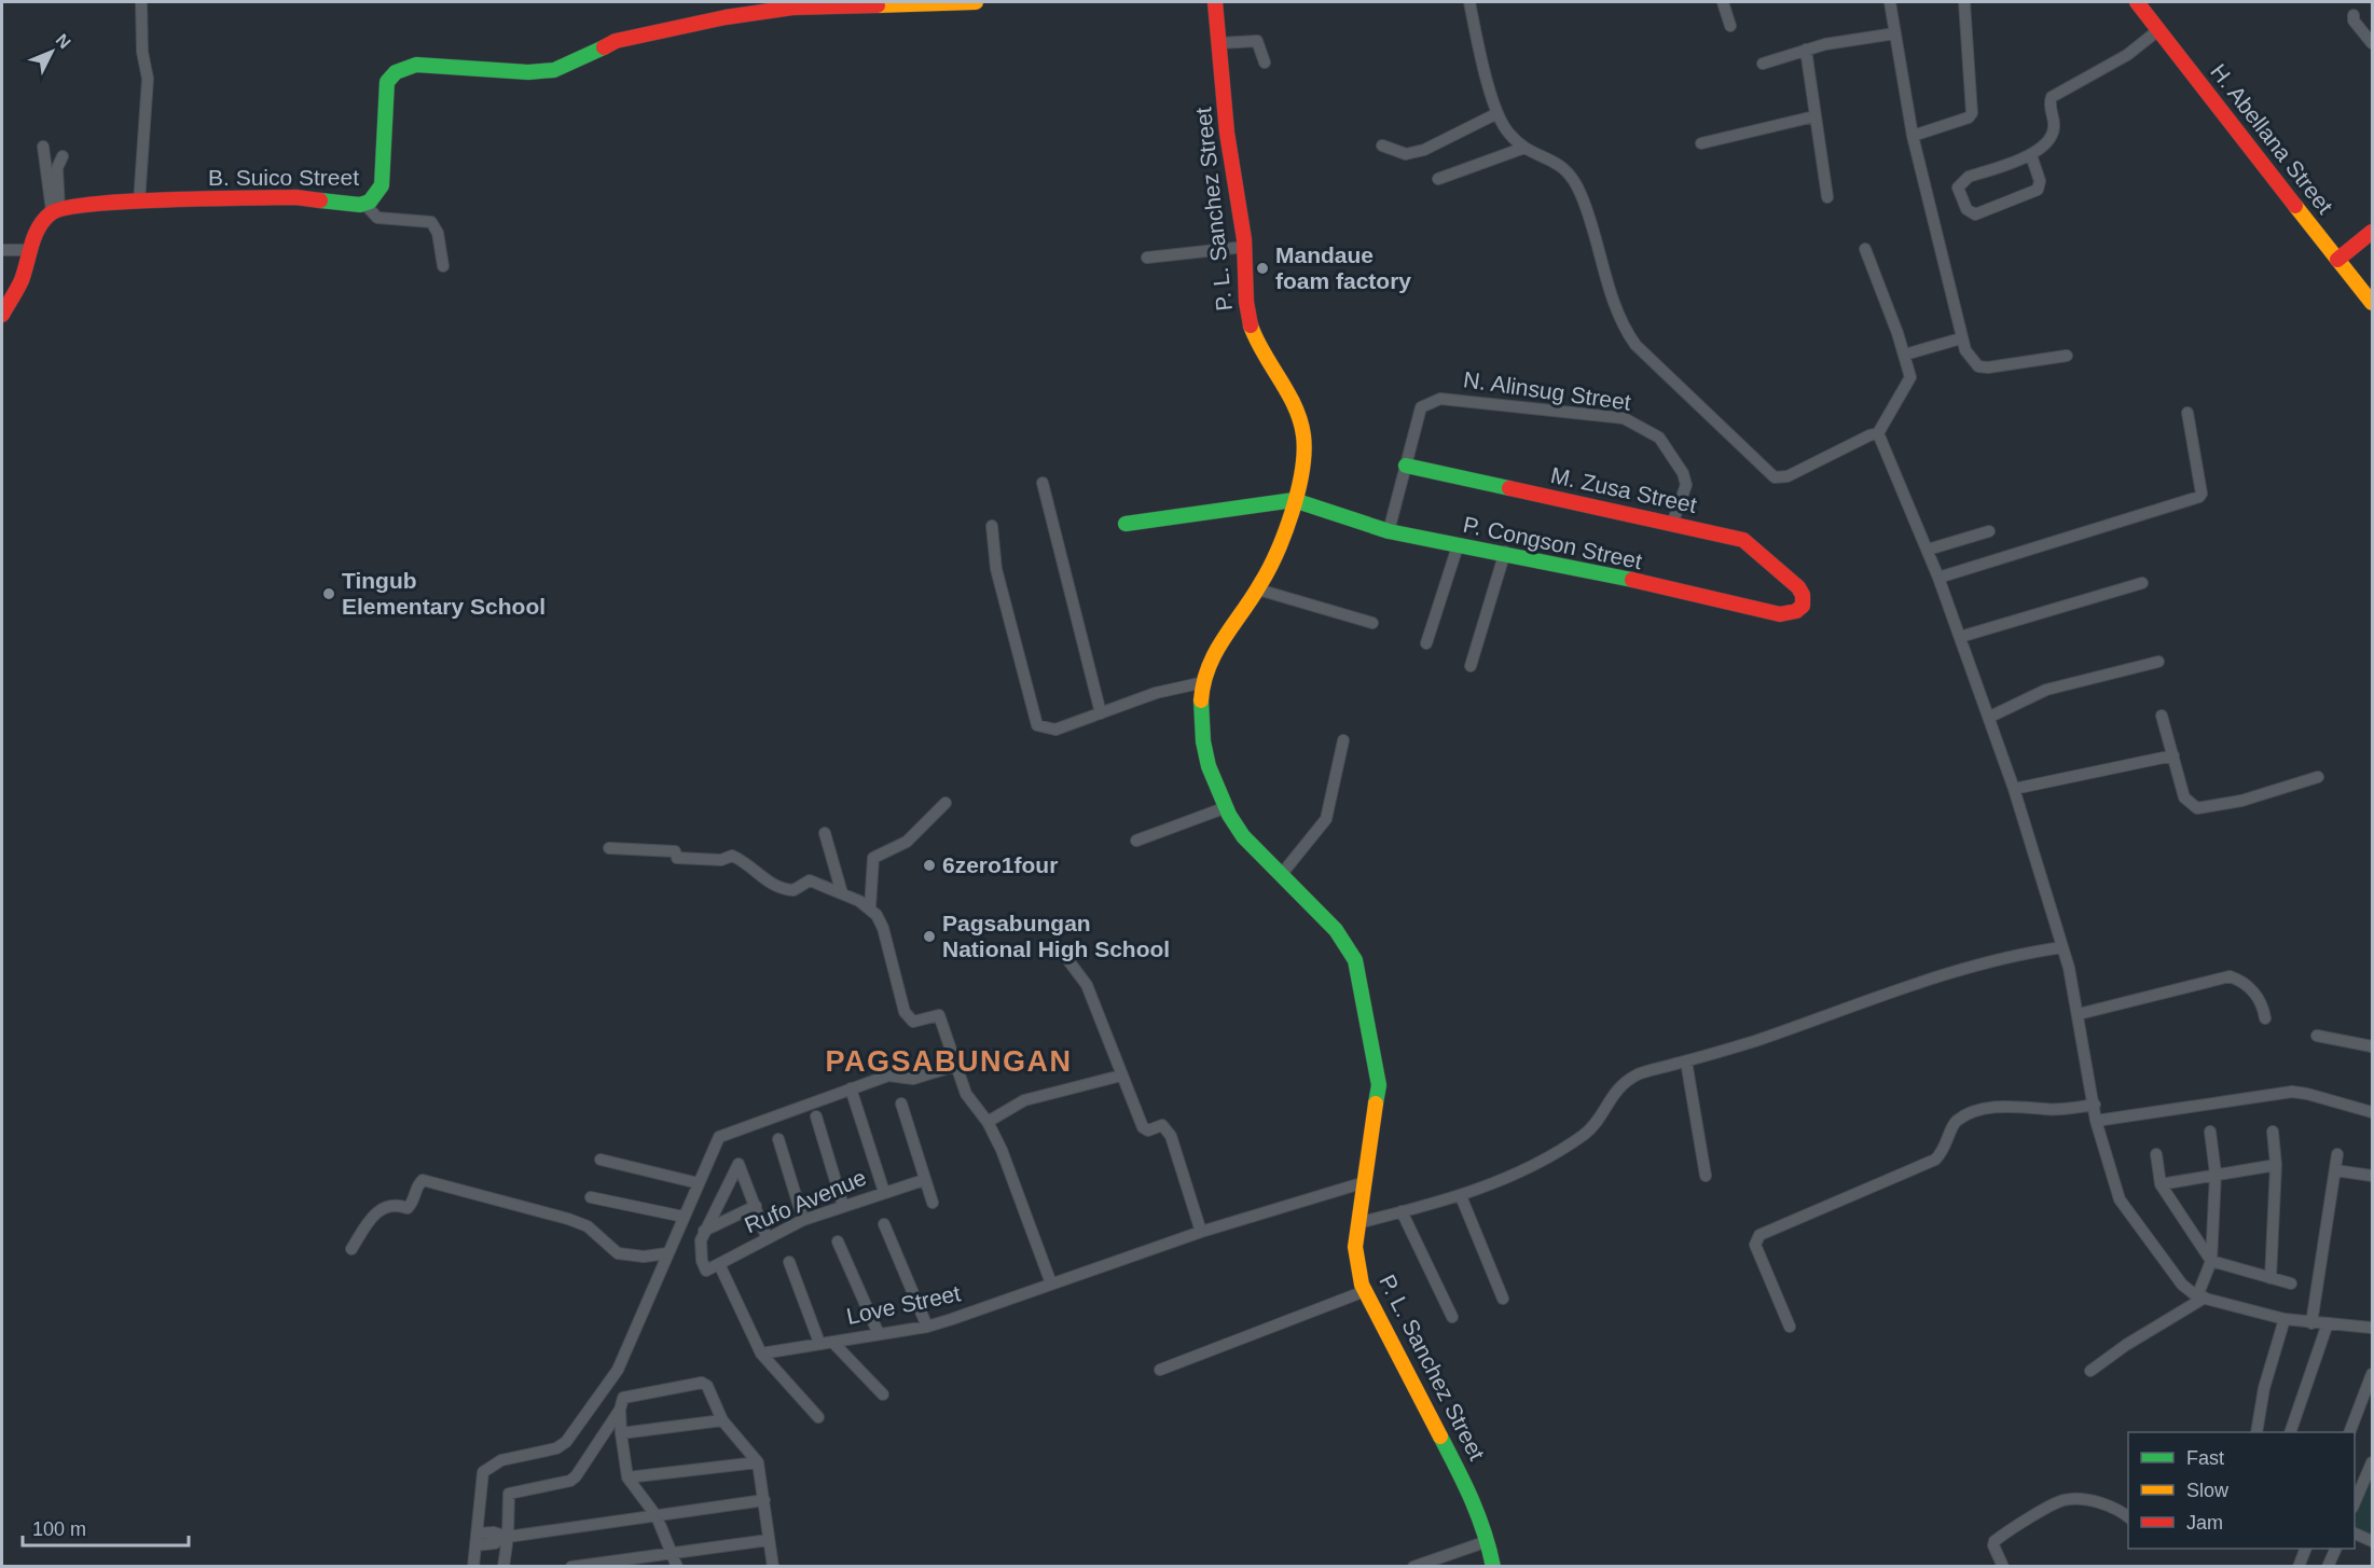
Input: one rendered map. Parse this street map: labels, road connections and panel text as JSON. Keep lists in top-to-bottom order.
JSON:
{
  "streets": {
    "street": [
      "H. Abellana Street",
      "B. Suico Street",
      "P. L. Sanchez Street",
      "N. Alinsug Street",
      "M. Zusa Street",
      "P. Congson Street",
      "Rufo Avenue",
      "Love Street"
    ]
  },
  "crossings": [
    ["P. L. Sanchez Street", "P. Congson Street"],
    ["P. L. Sanchez Street", "Love Street"],
    ["N. Alinsug Street", "M. Zusa Street"],
    ["N. Alinsug Street", "P. Congson Street"],
    ["M. Zusa Street", "P. Congson Street"]
  ],
  "districts": ["PAGSABUNGAN"],
  "places": [
    "Mandaue foam factory",
    "Tingub Elementary School",
    "6zero1four",
    "Pagsabungan National High School"
  ],
  "legend": ["Fast", "Slow", "Jam"],
  "scale_bar": "100 m",
  "north": "top right"
}
